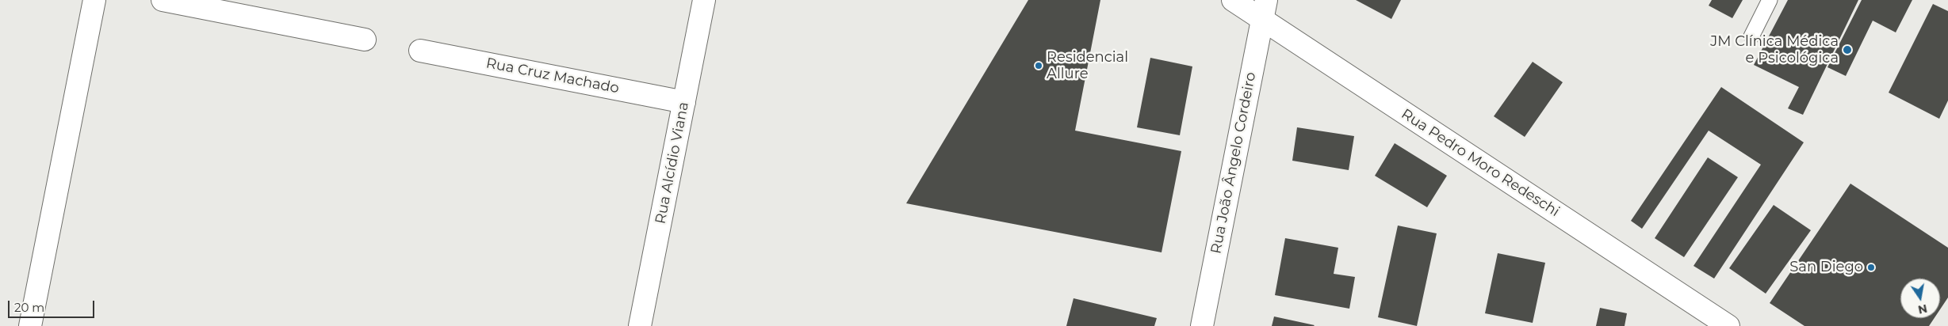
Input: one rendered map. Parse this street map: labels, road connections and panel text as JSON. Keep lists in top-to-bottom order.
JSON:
{
  "streets": {
    "street": [
      "Rua Cruz Machado",
      "Rua Alcídio Viana",
      "Rua João Ângelo Cordeiro",
      "Rua Pedro Moro Redeschi"
    ]
  },
  "crossings": [
    ["Rua Cruz Machado", "Rua Alcídio Viana"],
    ["Rua João Ângelo Cordeiro", "Rua Pedro Moro Redeschi"]
  ],
  "places": ["JM Clínica Médica e Psicológica", "Residencial Allure", "San Diego"],
  "scale_bar": "20 m",
  "north": "bottom"
}
